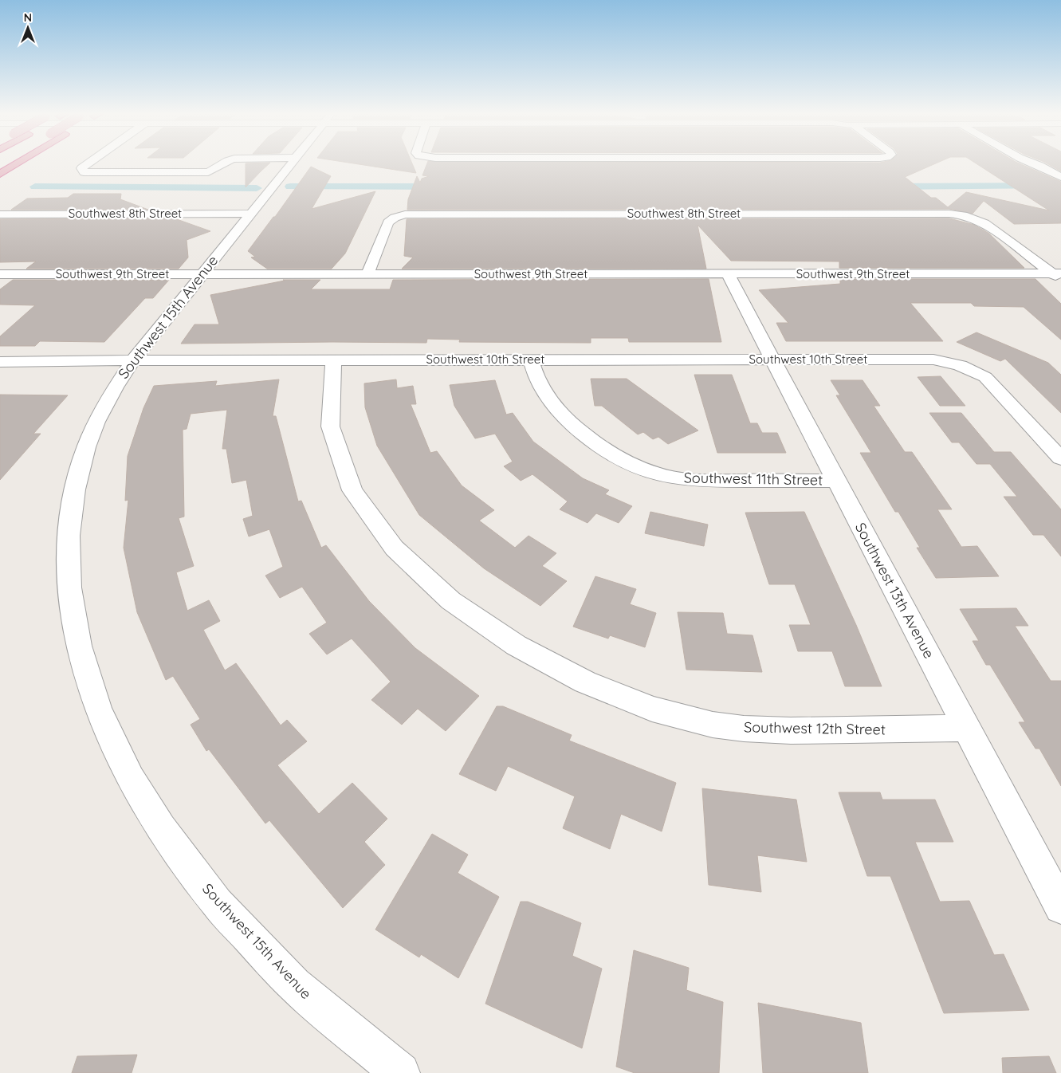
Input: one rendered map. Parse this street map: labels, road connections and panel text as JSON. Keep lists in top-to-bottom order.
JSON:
{
  "streets": {
    "street": [
      "Southwest 8th Street",
      "Southwest 9th Street",
      "Southwest 15th Avenue",
      "Southwest 10th Street",
      "Southwest 11th Street",
      "Southwest 13th Avenue",
      "Southwest 12th Street"
    ]
  },
  "crossings": [
    ["Southwest 8th Street", "Southwest 9th Street"],
    ["Southwest 8th Street", "Southwest 15th Avenue"],
    ["Southwest 9th Street", "Southwest 15th Avenue"],
    ["Southwest 9th Street", "Southwest 13th Avenue"],
    ["Southwest 15th Avenue", "Southwest 10th Street"],
    ["Southwest 10th Street", "Southwest 11th Street"],
    ["Southwest 10th Street", "Southwest 13th Avenue"],
    ["Southwest 10th Street", "Southwest 12th Street"],
    ["Southwest 11th Street", "Southwest 13th Avenue"],
    ["Southwest 13th Avenue", "Southwest 12th Street"]
  ],
  "north": "top"
}
